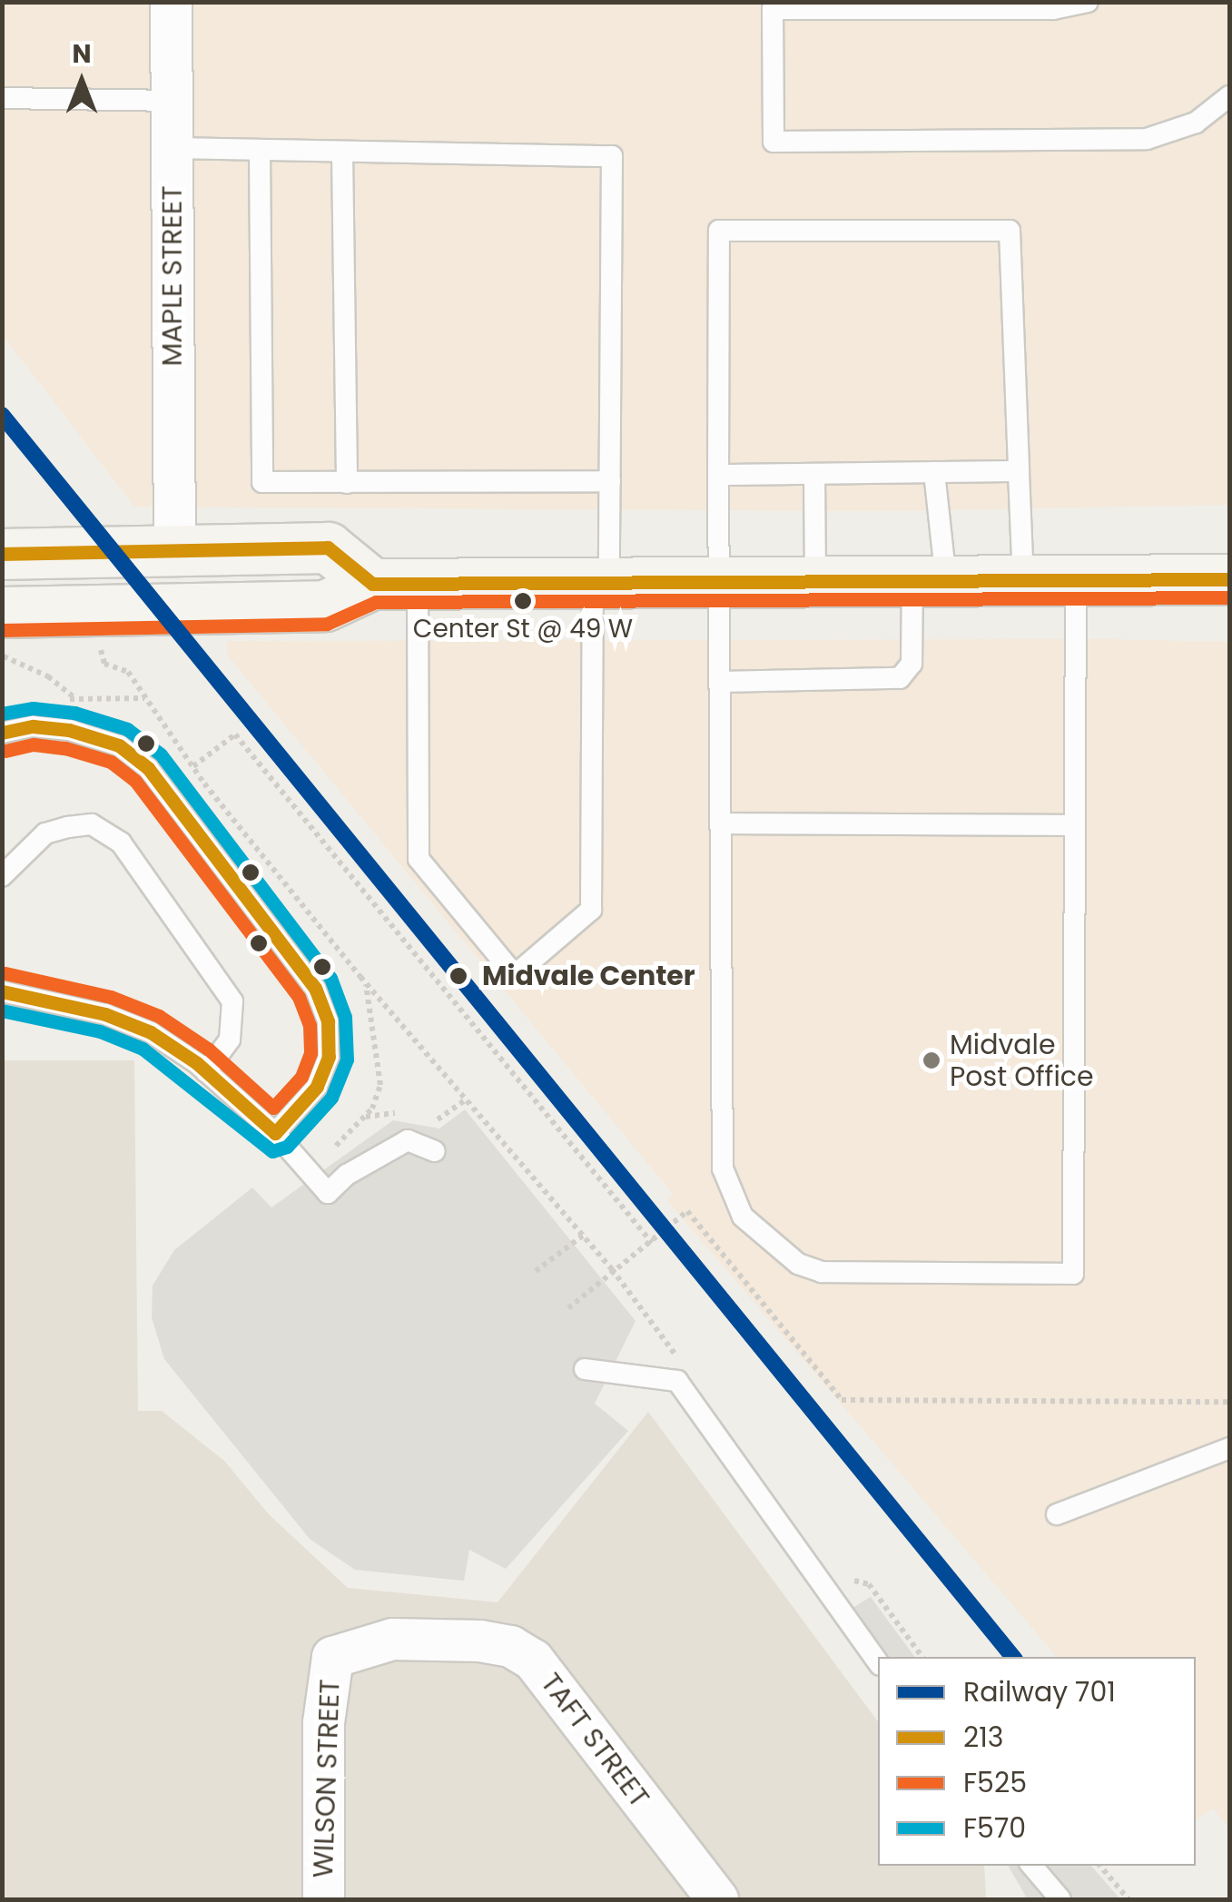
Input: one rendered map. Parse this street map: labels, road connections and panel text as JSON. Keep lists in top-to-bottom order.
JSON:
{
  "streets": {
    "street": ["MAPLE STREET", "TAFT STREET", "WILSON STREET"]
  },
  "crossings": [
    ["TAFT STREET", "WILSON STREET"]
  ],
  "places": ["Center St @ 49 W", "Midvale Center", "Midvale Post Office"],
  "lines": [
    "rail line 701",
    "transit line 213",
    "transit line F525",
    "transit line F570"
  ],
  "legend": [
    "Railway 701",
    "213",
    "F525",
    "F570"
  ],
  "north": "top"
}
